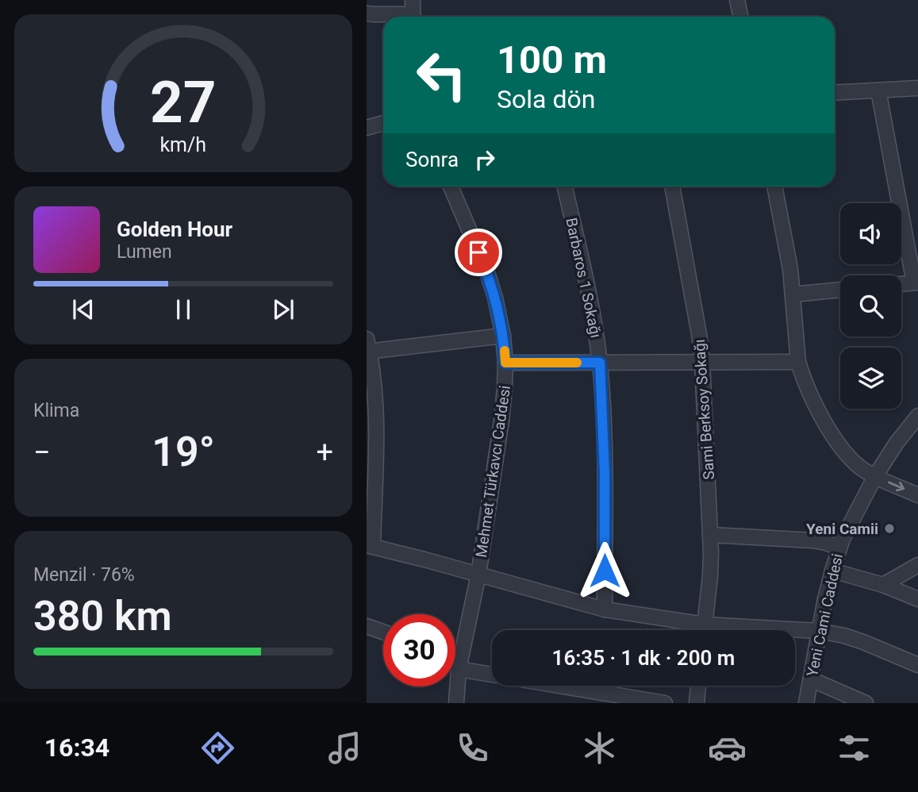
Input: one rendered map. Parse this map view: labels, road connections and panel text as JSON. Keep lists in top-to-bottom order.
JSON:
{
  "streets": {
    "street": [
      "Barbaros 1 Sokağı",
      "Sami Berksoy Sokağı",
      "Mehmet Türkavcı Caddesi",
      "Yeni Cami Caddesi"
    ]
  },
  "places": ["Yeni Camii"],
  "page": {
    "turn": ["100 m", "Sola dön"],
    "then": "Sonra",
    "song": ["Golden Hour", "Lumen"],
    "tile": [
      "Klima",
      ["Menzil · 76%", "380 km"]
    ],
    "heat": ["−", "19°", "+"],
    "limit": "30",
    "trip": "16:35 · 1 dk · 200 m",
    "tabs": "16:34",
    "gauge": ["27", "km/h"]
  }
}
